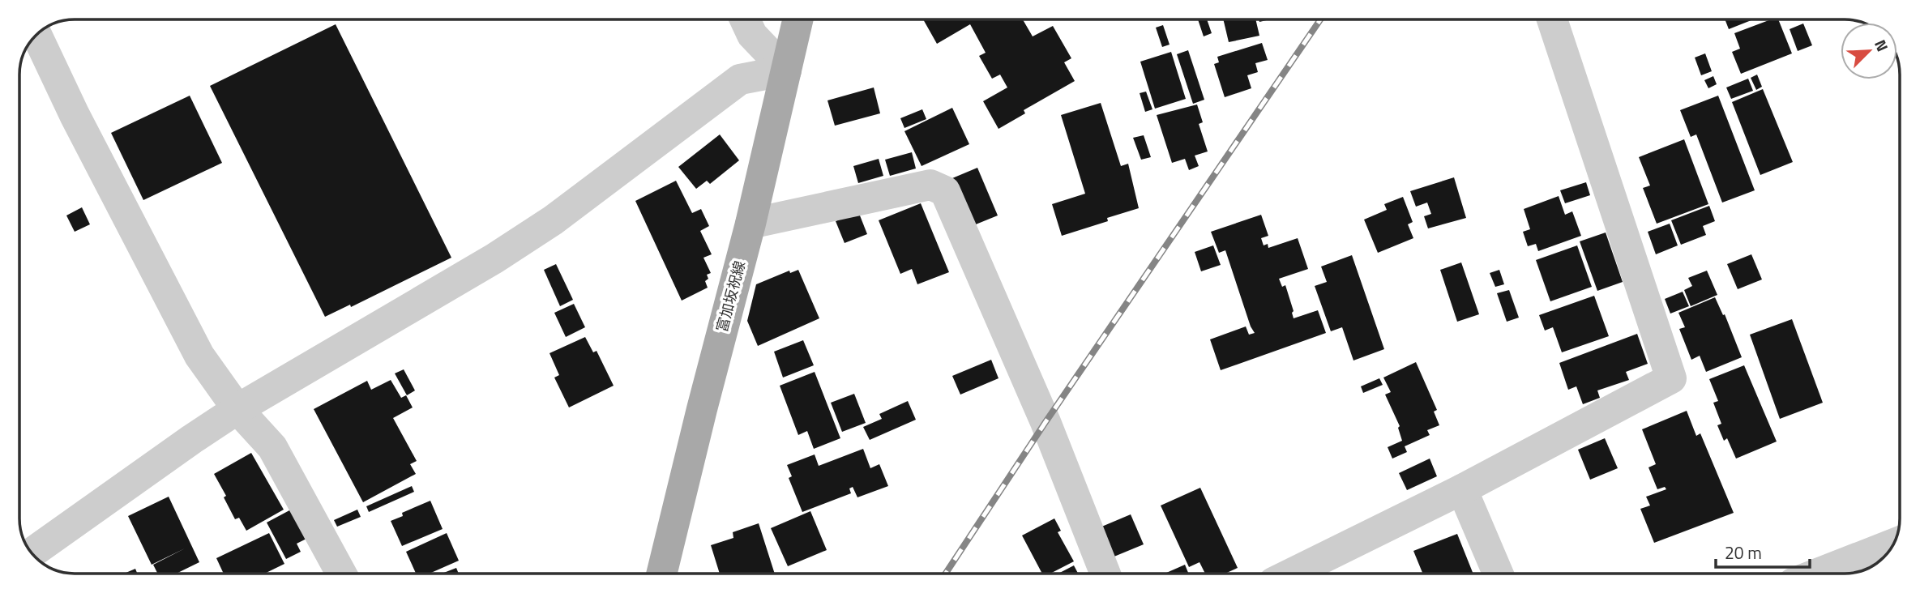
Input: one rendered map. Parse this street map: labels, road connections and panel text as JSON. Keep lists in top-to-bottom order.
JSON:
{
  "streets": {
    "main road": ["富加坂祝線"]
  },
  "scale_bar": "20 m",
  "north": "top right"
}
